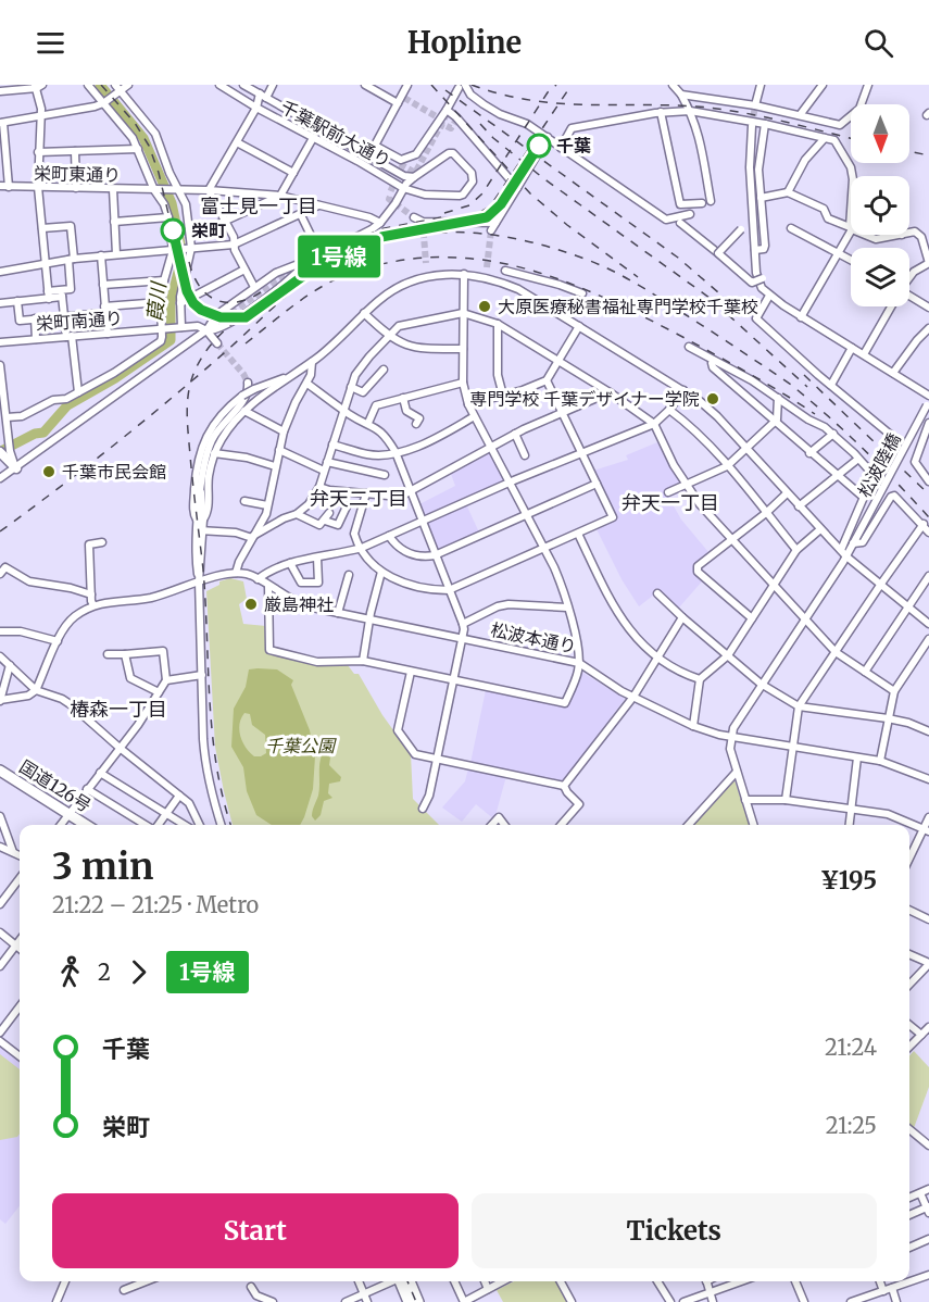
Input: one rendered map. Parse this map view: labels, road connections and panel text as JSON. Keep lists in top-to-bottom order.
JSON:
{
  "streets": {
    "highway": ["国道126号"],
    "street": [
      "千葉駅前大通り",
      "栄町東通り",
      "栄町南通り",
      "松波陸橋",
      "松波本通り"
    ]
  },
  "crossings": [
    ["松波陸橋", "松波本通り"]
  ],
  "districts": [
    "富士見一丁目",
    "弁天二丁目",
    "弁天一丁目",
    "椿森一丁目"
  ],
  "water": ["葭川"],
  "parks": ["千葉公園"],
  "places": [
    "千葉",
    "栄町",
    "大原医療秘書福祉専門学校千葉校",
    "専門学校 千葉デザイナー学院",
    "千葉市民会館",
    "厳島神社"
  ],
  "lines": ["metro line 1号線"],
  "north": "bottom",
  "page": {
    "header": "Hopline",
    "on_map": "1号線",
    "heading": ["3 min", "21:22 – 21:25 · Metro", "¥195"],
    "legs": ["2", "1号線"],
    "list": [
      {
        "name": "千葉",
        "value": "21:24"
      },
      {
        "name": "栄町",
        "value": "21:25"
      }
    ],
    "buttons": ["Start", "Tickets"]
  }
}
